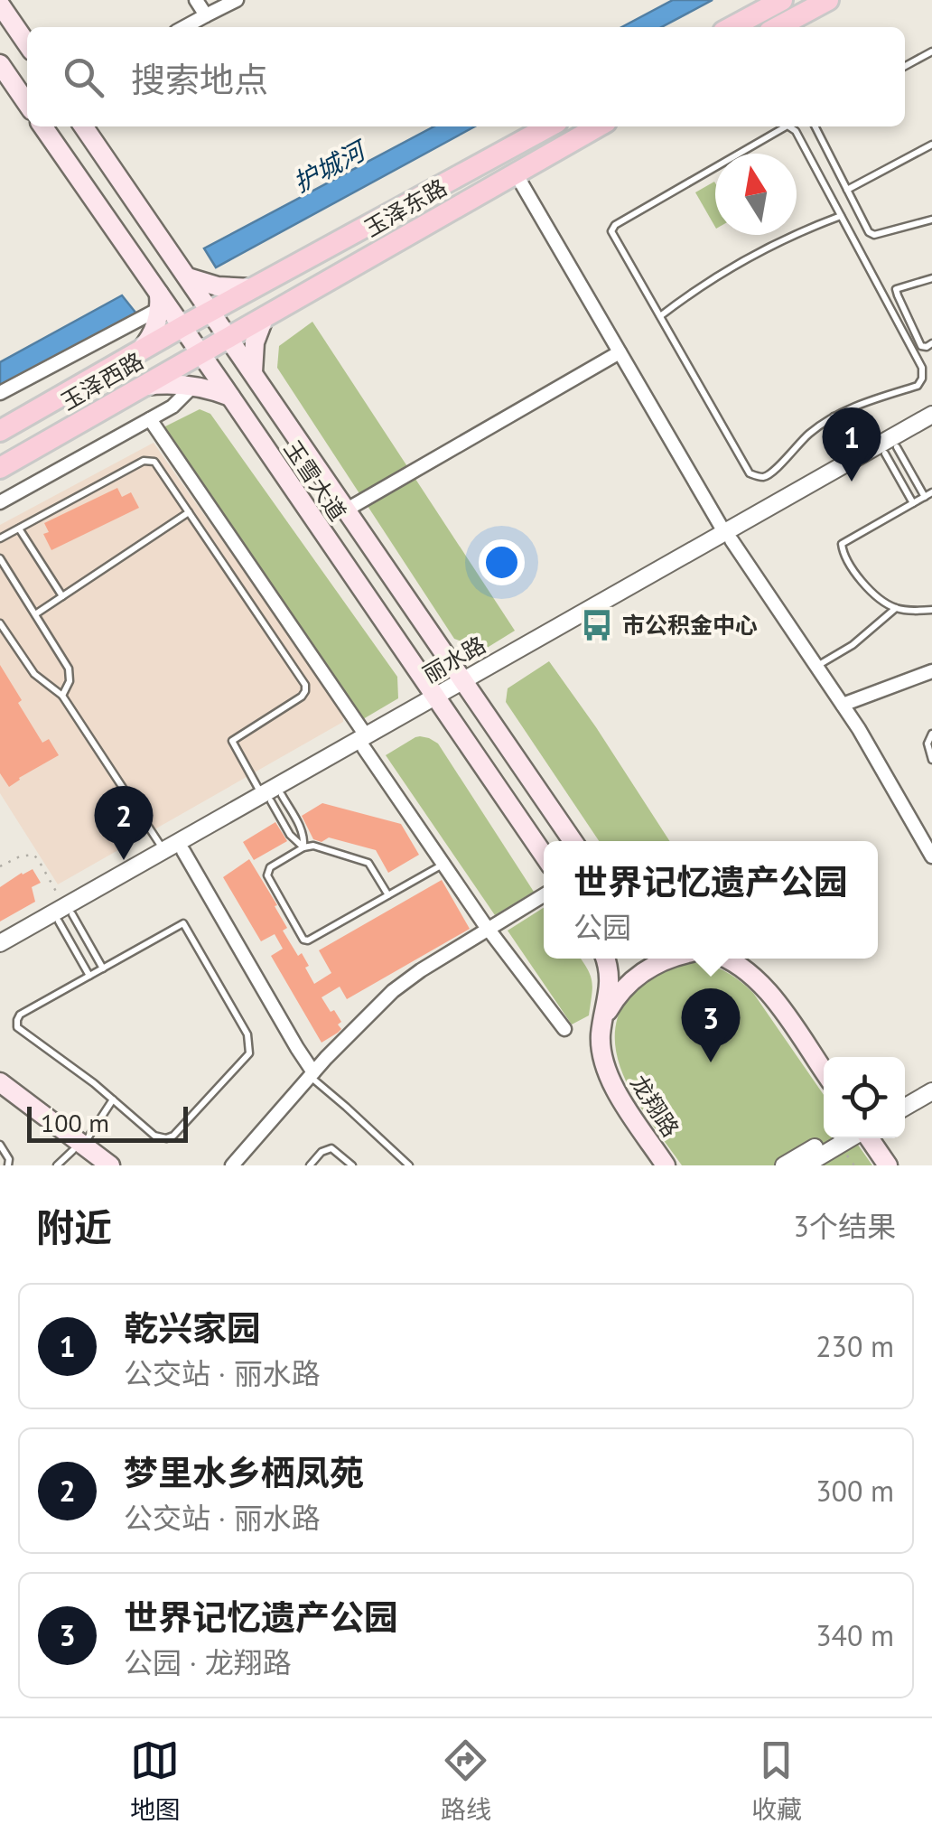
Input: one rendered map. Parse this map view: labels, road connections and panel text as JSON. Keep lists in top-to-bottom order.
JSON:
{
  "streets": {
    "main road": [
      "玉泽东路",
      "玉泽西路",
      "玉雪大道",
      "龙翔路"
    ],
    "street": ["丽水路"]
  },
  "crossings": [
    ["玉泽东路", "玉泽西路"],
    ["玉泽东路", "玉雪大道"],
    ["玉泽西路", "玉雪大道"],
    ["玉雪大道", "丽水路"]
  ],
  "water": ["护城河"],
  "places": {
    "bus stop": ["市公积金中心"]
  },
  "scale_bar": "100 m",
  "north": "top",
  "page": {
    "search": "搜索地点",
    "pins": ["1", "2", "3"],
    "popup": ["世界记忆遗产公园", "公园"],
    "scale": "100 m",
    "heading": ["附近", "3个结果"],
    "list": [
      {
        "mark": "1",
        "name": "乾兴家园",
        "note": "公交站 · 丽水路",
        "value": "230 m"
      },
      {
        "mark": "2",
        "name": "梦里水乡栖凤苑",
        "note": "公交站 · 丽水路",
        "value": "300 m"
      },
      {
        "mark": "3",
        "name": "世界记忆遗产公园",
        "note": "公园 · 龙翔路",
        "value": "340 m"
      }
    ],
    "nav": ["地图", "路线", "收藏"]
  }
}
